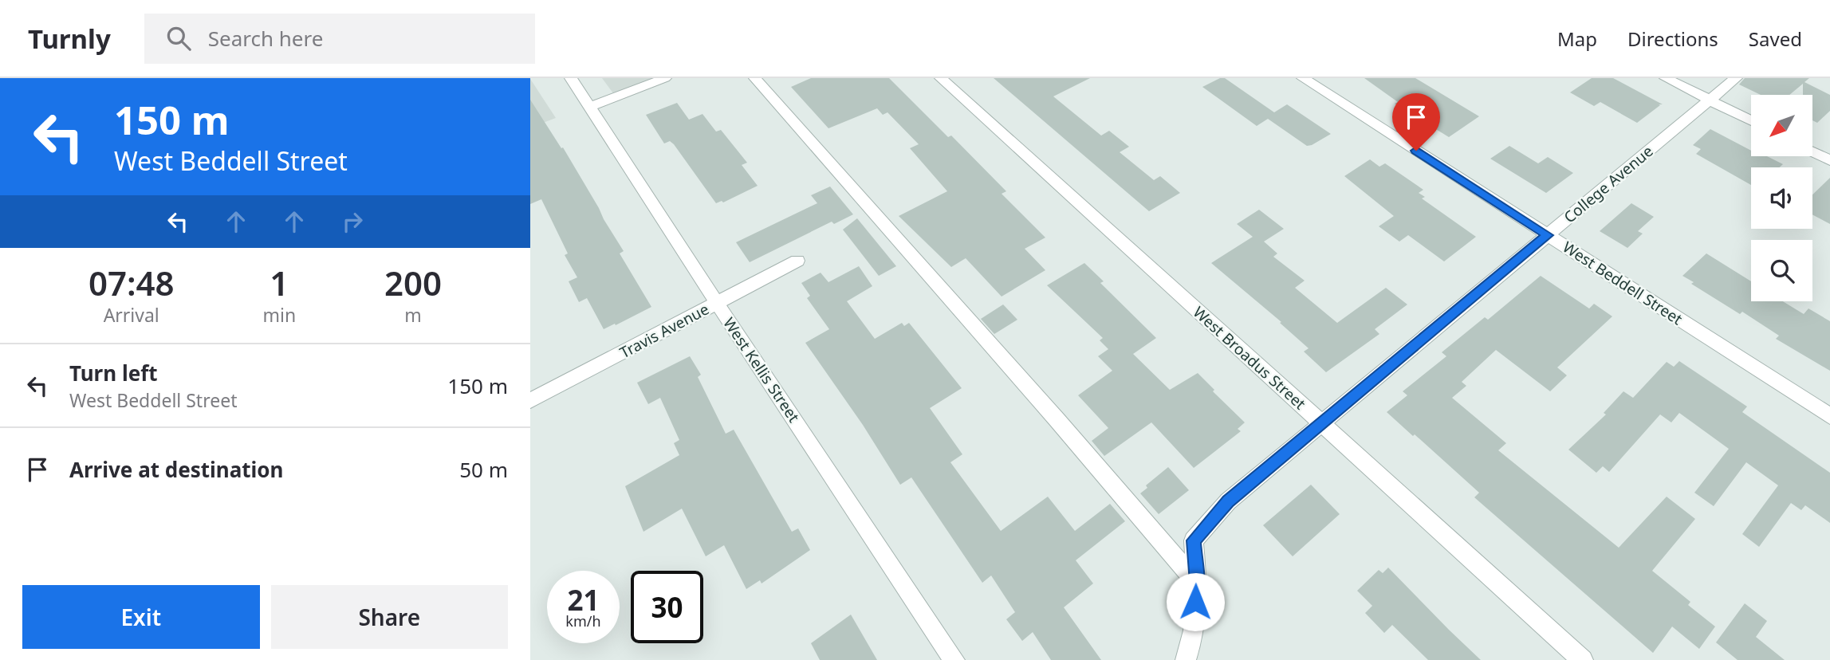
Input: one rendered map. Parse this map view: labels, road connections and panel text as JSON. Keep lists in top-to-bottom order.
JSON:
{
  "streets": {
    "street": [
      "College Avenue",
      "West Beddell Street",
      "Travis Avenue",
      "West Broadus Street",
      "West Kellis Street"
    ]
  },
  "crossings": [
    ["College Avenue", "West Beddell Street"],
    ["College Avenue", "West Broadus Street"],
    ["Travis Avenue", "West Kellis Street"]
  ],
  "north": "bottom left",
  "page": {
    "header": "Turnly",
    "search": "Search here",
    "nav": ["Map", "Directions", "Saved"],
    "turn": ["150 m", "West Beddell Street"],
    "eta": [
      "07:48",
      "Arrival",
      "1",
      "min",
      "200",
      "m"
    ],
    "list": [
      {
        "name": "Turn left",
        "note": "West Beddell Street",
        "value": "150 m"
      },
      {
        "name": "Arrive at destination",
        "value": "50 m"
      }
    ],
    "speed": "21 km/h",
    "limit": "30",
    "buttons": ["Exit", "Share"]
  }
}
